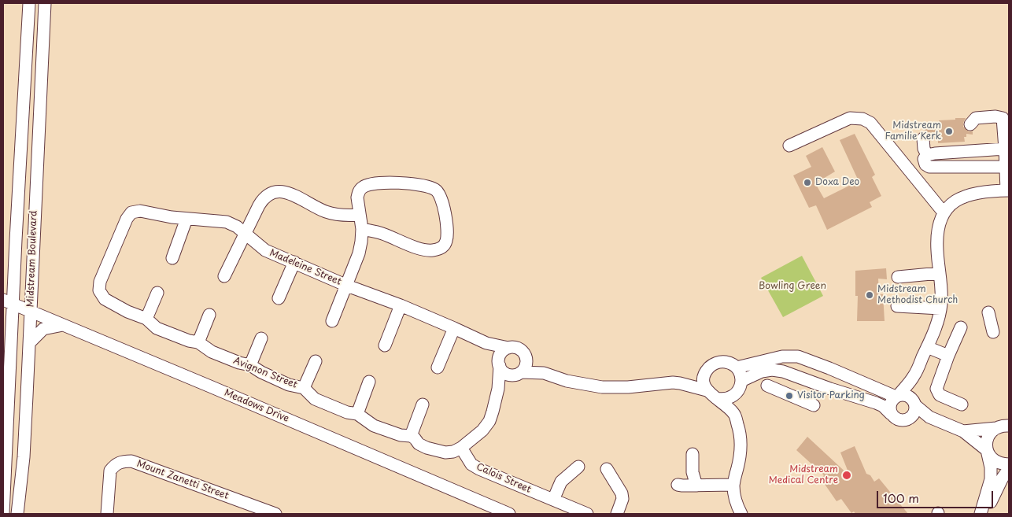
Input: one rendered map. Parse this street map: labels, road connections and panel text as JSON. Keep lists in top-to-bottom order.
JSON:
{
  "streets": {
    "street": [
      "Midstream Boulevard",
      "Madeleine Street",
      "Avignon Street",
      "Meadows Drive",
      "Calois Street",
      "Mount Zanetti Street"
    ]
  },
  "crossings": [
    ["Midstream Boulevard", "Meadows Drive"],
    ["Madeleine Street", "Avignon Street"],
    ["Avignon Street", "Calois Street"]
  ],
  "parks": ["Bowling Green"],
  "places": [
    "Midstream Familie Kerk",
    "Doxa Deo",
    "Midstream Methodist Church",
    "Visitor Parking",
    "Midstream Medical Centre"
  ],
  "scale_bar": "100 m"
}
